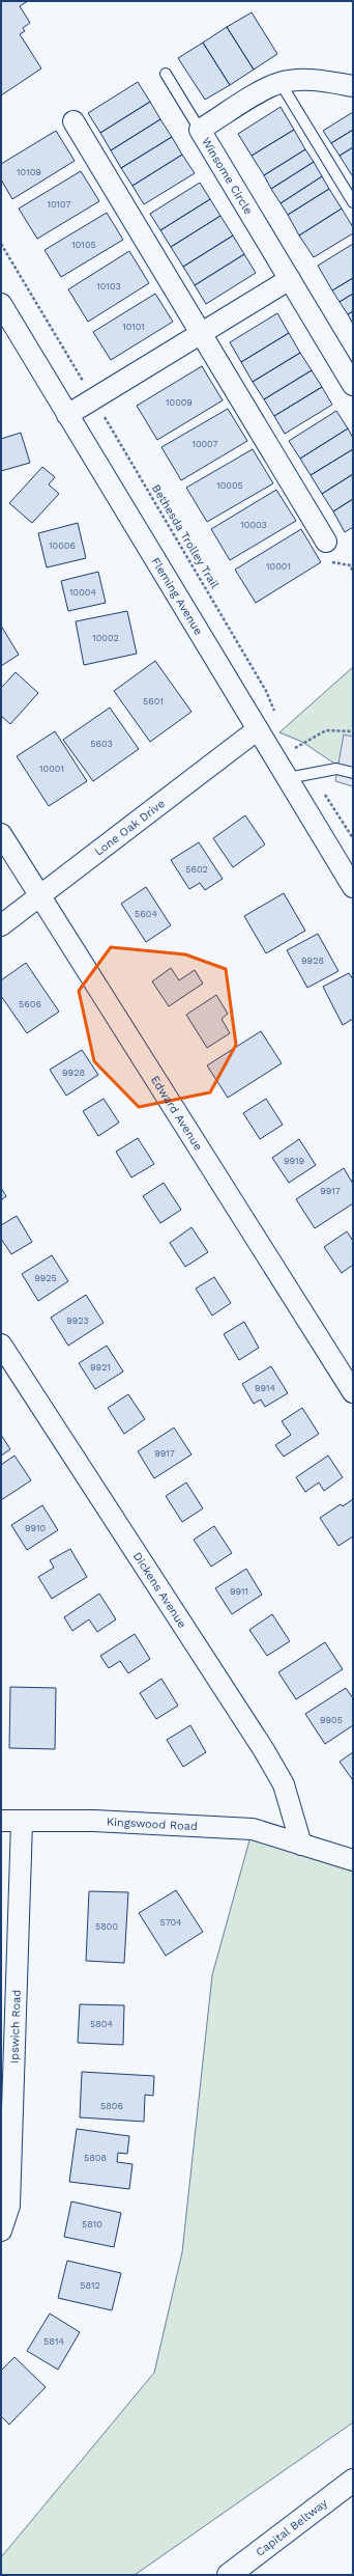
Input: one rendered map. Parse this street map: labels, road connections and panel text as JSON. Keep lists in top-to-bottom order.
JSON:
{
  "streets": {
    "highway": ["Capital Beltway"],
    "street": [
      "Winsome Circle",
      "Fleming Avenue",
      "Lone Oak Drive",
      "Edward Avenue",
      "Dickens Avenue",
      "Kingswood Road",
      "Ipswich Road"
    ],
    "path": ["Bethesda Trolley Trail"]
  },
  "crossings": [
    ["Fleming Avenue", "Lone Oak Drive"],
    ["Lone Oak Drive", "Edward Avenue"],
    ["Dickens Avenue", "Kingswood Road"],
    ["Kingswood Road", "Ipswich Road"]
  ],
  "house_numbers": [
    "10109",
    "10107",
    "10105",
    "10103",
    "10101",
    "10009",
    "10007",
    "10005",
    "10003",
    "10006",
    "10001",
    "10004",
    "10002",
    "5601",
    "5603",
    "10001",
    "5602",
    "5604",
    "9928",
    "5606",
    "9928",
    "9919",
    "9917",
    "9925",
    "9923",
    "9921",
    "9914",
    "9917",
    "9910",
    "9911",
    "9905",
    "5704",
    "5800",
    "5804",
    "5806",
    "5808",
    "5810",
    "5812",
    "5814"
  ]
}
